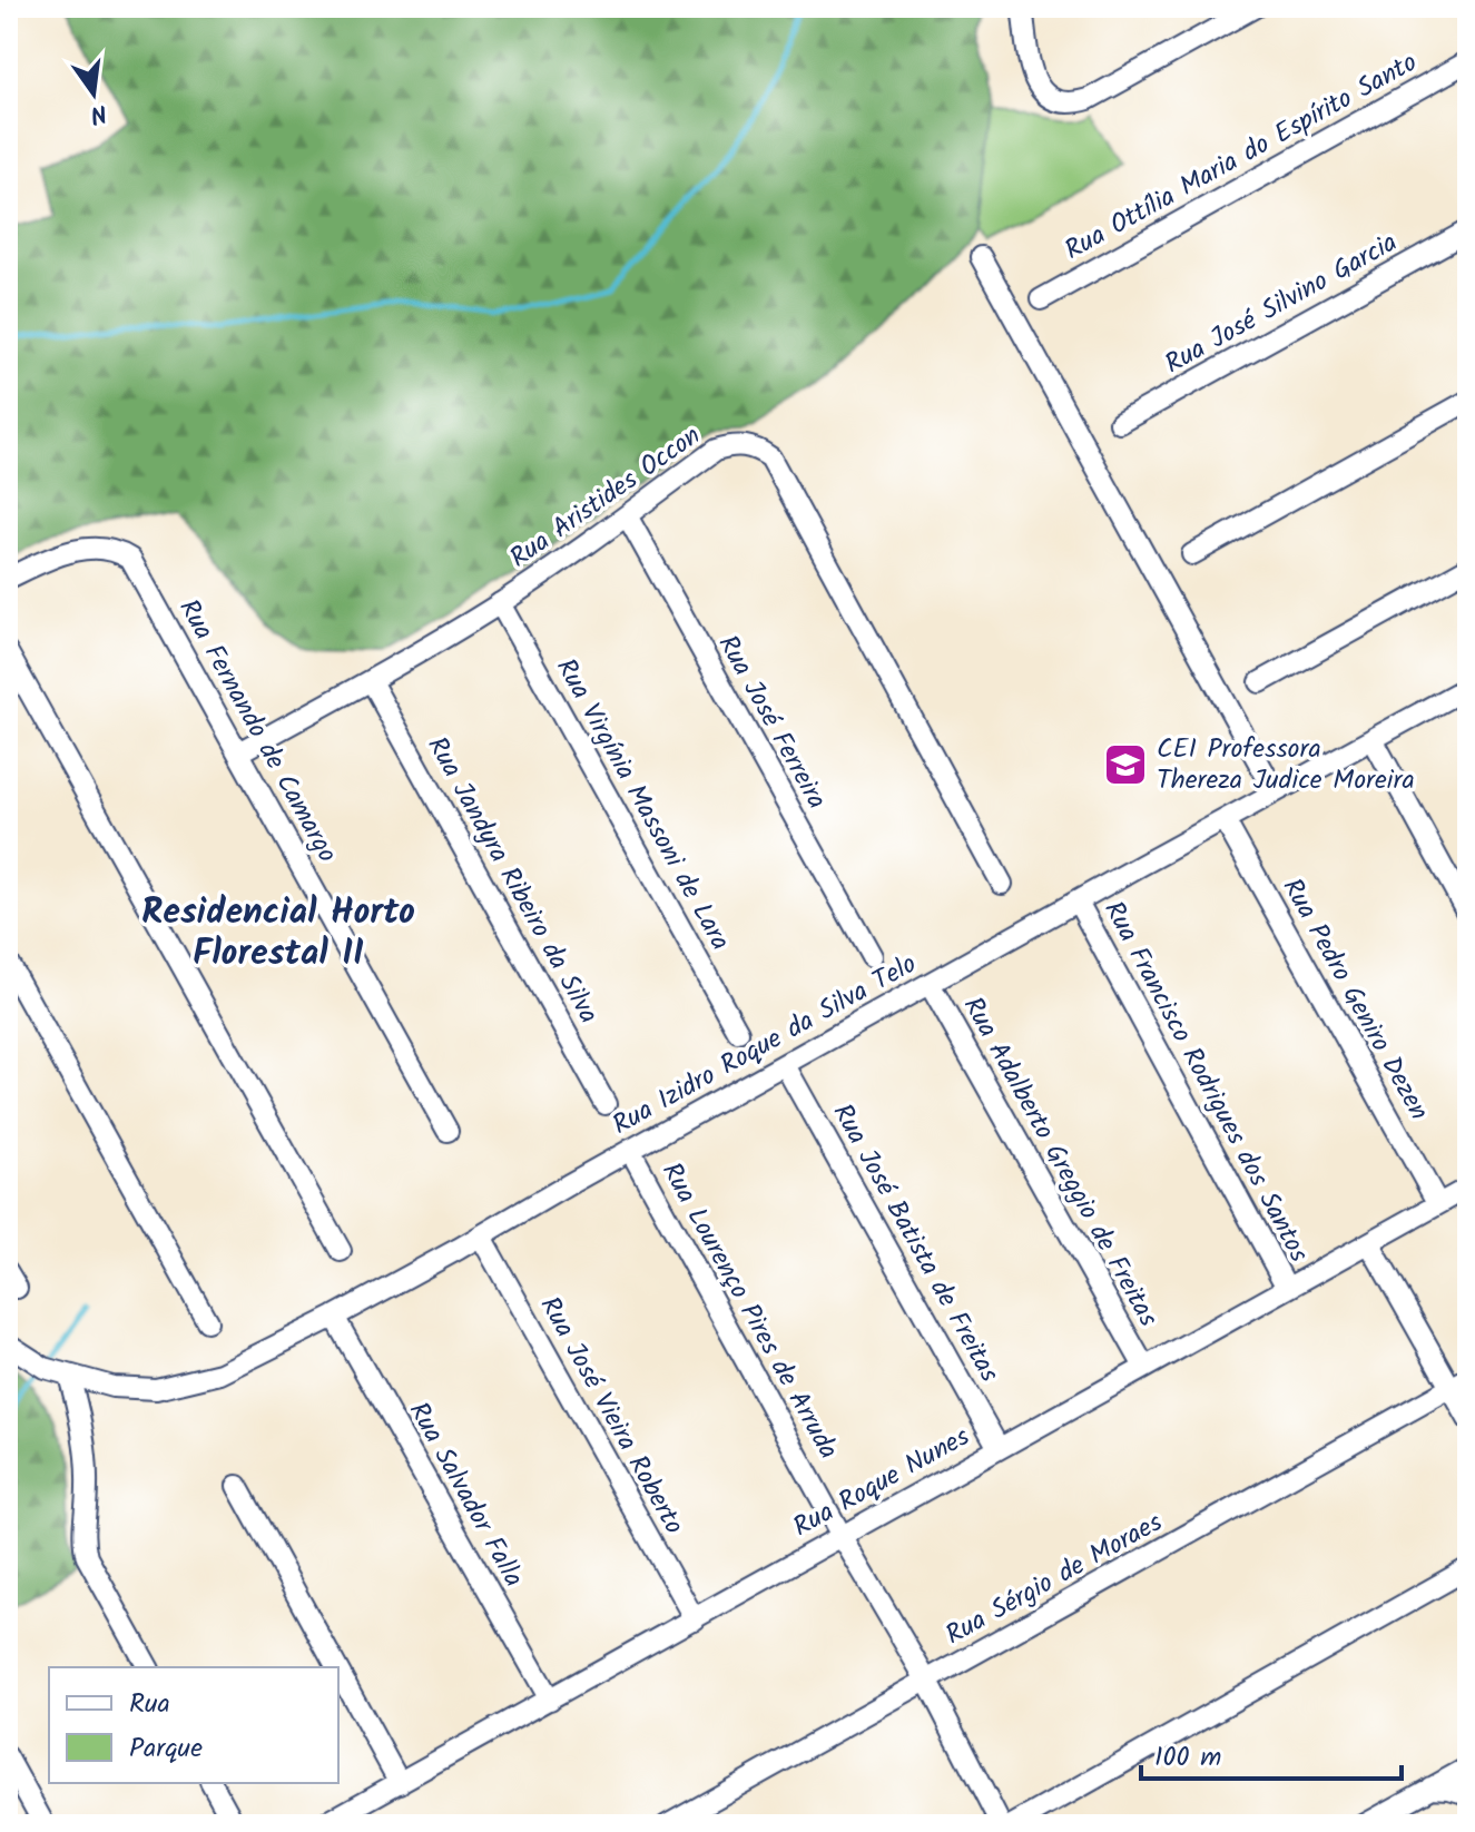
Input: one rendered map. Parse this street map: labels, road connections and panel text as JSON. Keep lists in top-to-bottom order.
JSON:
{
  "streets": {
    "street": [
      "Rua Ottília Maria do Espírito Santo",
      "Rua José Silvino Garcia",
      "Rua Aristides Occon",
      "Rua José Ferreira",
      "Rua Fernando de Camargo",
      "Rua Virgínia Massoni de Lara",
      "Rua Jandyra Ribeiro da Silva",
      "Rua Pedro Geniro Dezen",
      "Rua Izidro Roque da Silva Telo",
      "Rua Francisco Rodrigues dos Santos",
      "Rua Adalberto Greggio de Freitas",
      "Rua José Batista de Freitas",
      "Rua Lourenço Pires de Arruda",
      "Rua José Vieira Roberto",
      "Rua Roque Nunes",
      "Rua Salvador Falla",
      "Rua Sérgio de Moraes"
    ]
  },
  "crossings": [
    ["Rua Aristides Occon", "Rua José Ferreira"],
    ["Rua Aristides Occon", "Rua Fernando de Camargo"],
    ["Rua Aristides Occon", "Rua Virgínia Massoni de Lara"],
    ["Rua Aristides Occon", "Rua Jandyra Ribeiro da Silva"],
    ["Rua Pedro Geniro Dezen", "Rua Izidro Roque da Silva Telo"],
    ["Rua Pedro Geniro Dezen", "Rua Roque Nunes"],
    ["Rua Izidro Roque da Silva Telo", "Rua Francisco Rodrigues dos Santos"],
    ["Rua Izidro Roque da Silva Telo", "Rua Adalberto Greggio de Freitas"],
    ["Rua Izidro Roque da Silva Telo", "Rua José Batista de Freitas"],
    ["Rua Izidro Roque da Silva Telo", "Rua Lourenço Pires de Arruda"],
    ["Rua Izidro Roque da Silva Telo", "Rua José Vieira Roberto"],
    ["Rua Izidro Roque da Silva Telo", "Rua Salvador Falla"],
    ["Rua Francisco Rodrigues dos Santos", "Rua Roque Nunes"],
    ["Rua Adalberto Greggio de Freitas", "Rua Roque Nunes"],
    ["Rua José Batista de Freitas", "Rua Roque Nunes"],
    ["Rua Lourenço Pires de Arruda", "Rua Roque Nunes"],
    ["Rua Lourenço Pires de Arruda", "Rua Sérgio de Moraes"],
    ["Rua José Vieira Roberto", "Rua Roque Nunes"],
    ["Rua Roque Nunes", "Rua Salvador Falla"]
  ],
  "districts": ["Residencial Horto Florestal II"],
  "places": {
    "school or university": ["CEI Professora Thereza Judice Moreira"]
  },
  "legend": ["Rua", "Parque"],
  "scale_bar": "100 m",
  "north": "bottom"
}
